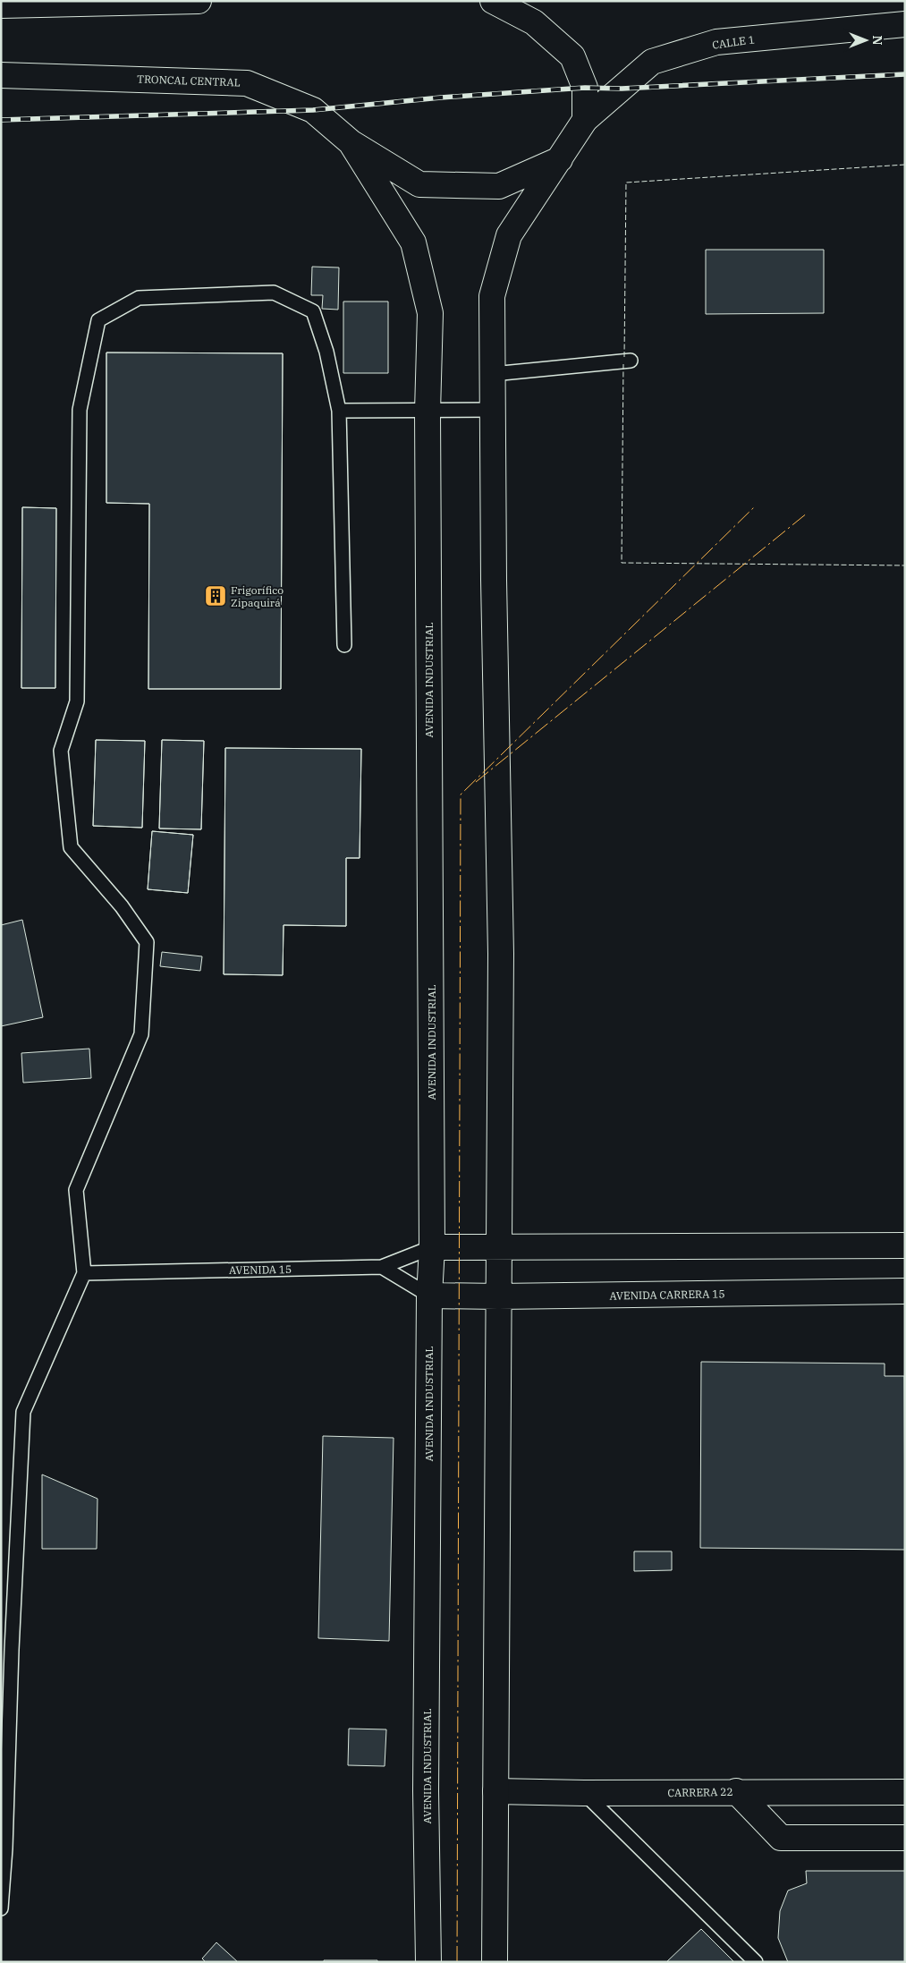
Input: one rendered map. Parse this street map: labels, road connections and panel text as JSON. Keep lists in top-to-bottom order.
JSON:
{
  "streets": {
    "main road": [
      "CALLE 1",
      "TRONCAL CENTRAL",
      "AVENIDA INDUSTRIAL",
      "AVENIDA CARRERA 15",
      "CARRERA 22"
    ],
    "lane": ["AVENIDA 15"]
  },
  "crossings": [
    ["TRONCAL CENTRAL", "AVENIDA INDUSTRIAL"],
    ["AVENIDA INDUSTRIAL", "AVENIDA 15"],
    ["AVENIDA INDUSTRIAL", "AVENIDA CARRERA 15"]
  ],
  "places": {
    "building": ["Frigorífico Zipaquirá"]
  },
  "north": "right"
}
